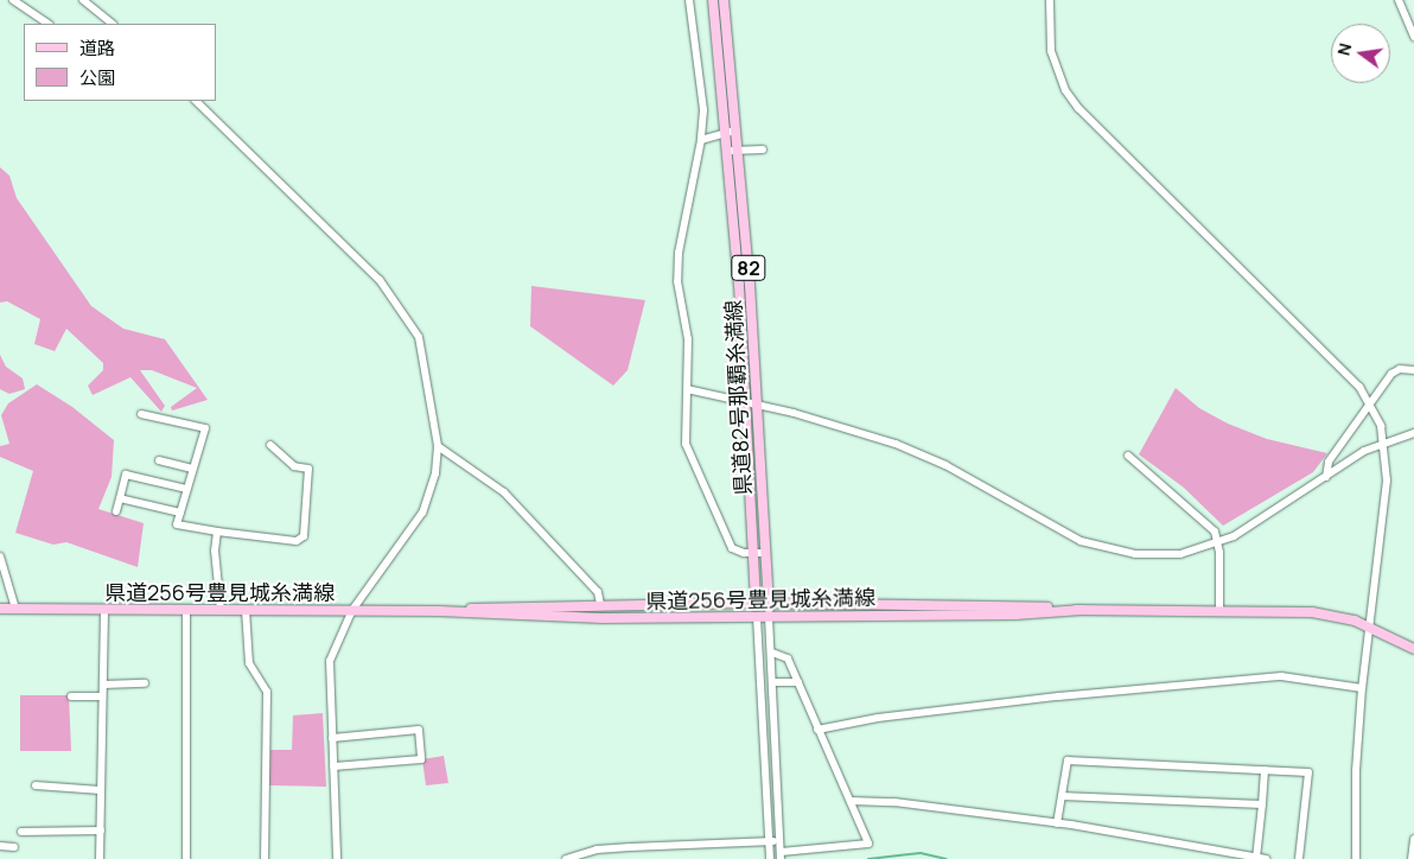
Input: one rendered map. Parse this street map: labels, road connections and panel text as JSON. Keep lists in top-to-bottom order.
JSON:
{
  "streets": {
    "main road": ["82", "県道82号那覇糸満線", "県道256号豊見城糸満線"]
  },
  "crossings": [
    ["県道82号那覇糸満線", "県道256号豊見城糸満線"]
  ],
  "legend": ["道路", "公園"],
  "north": "left"
}
